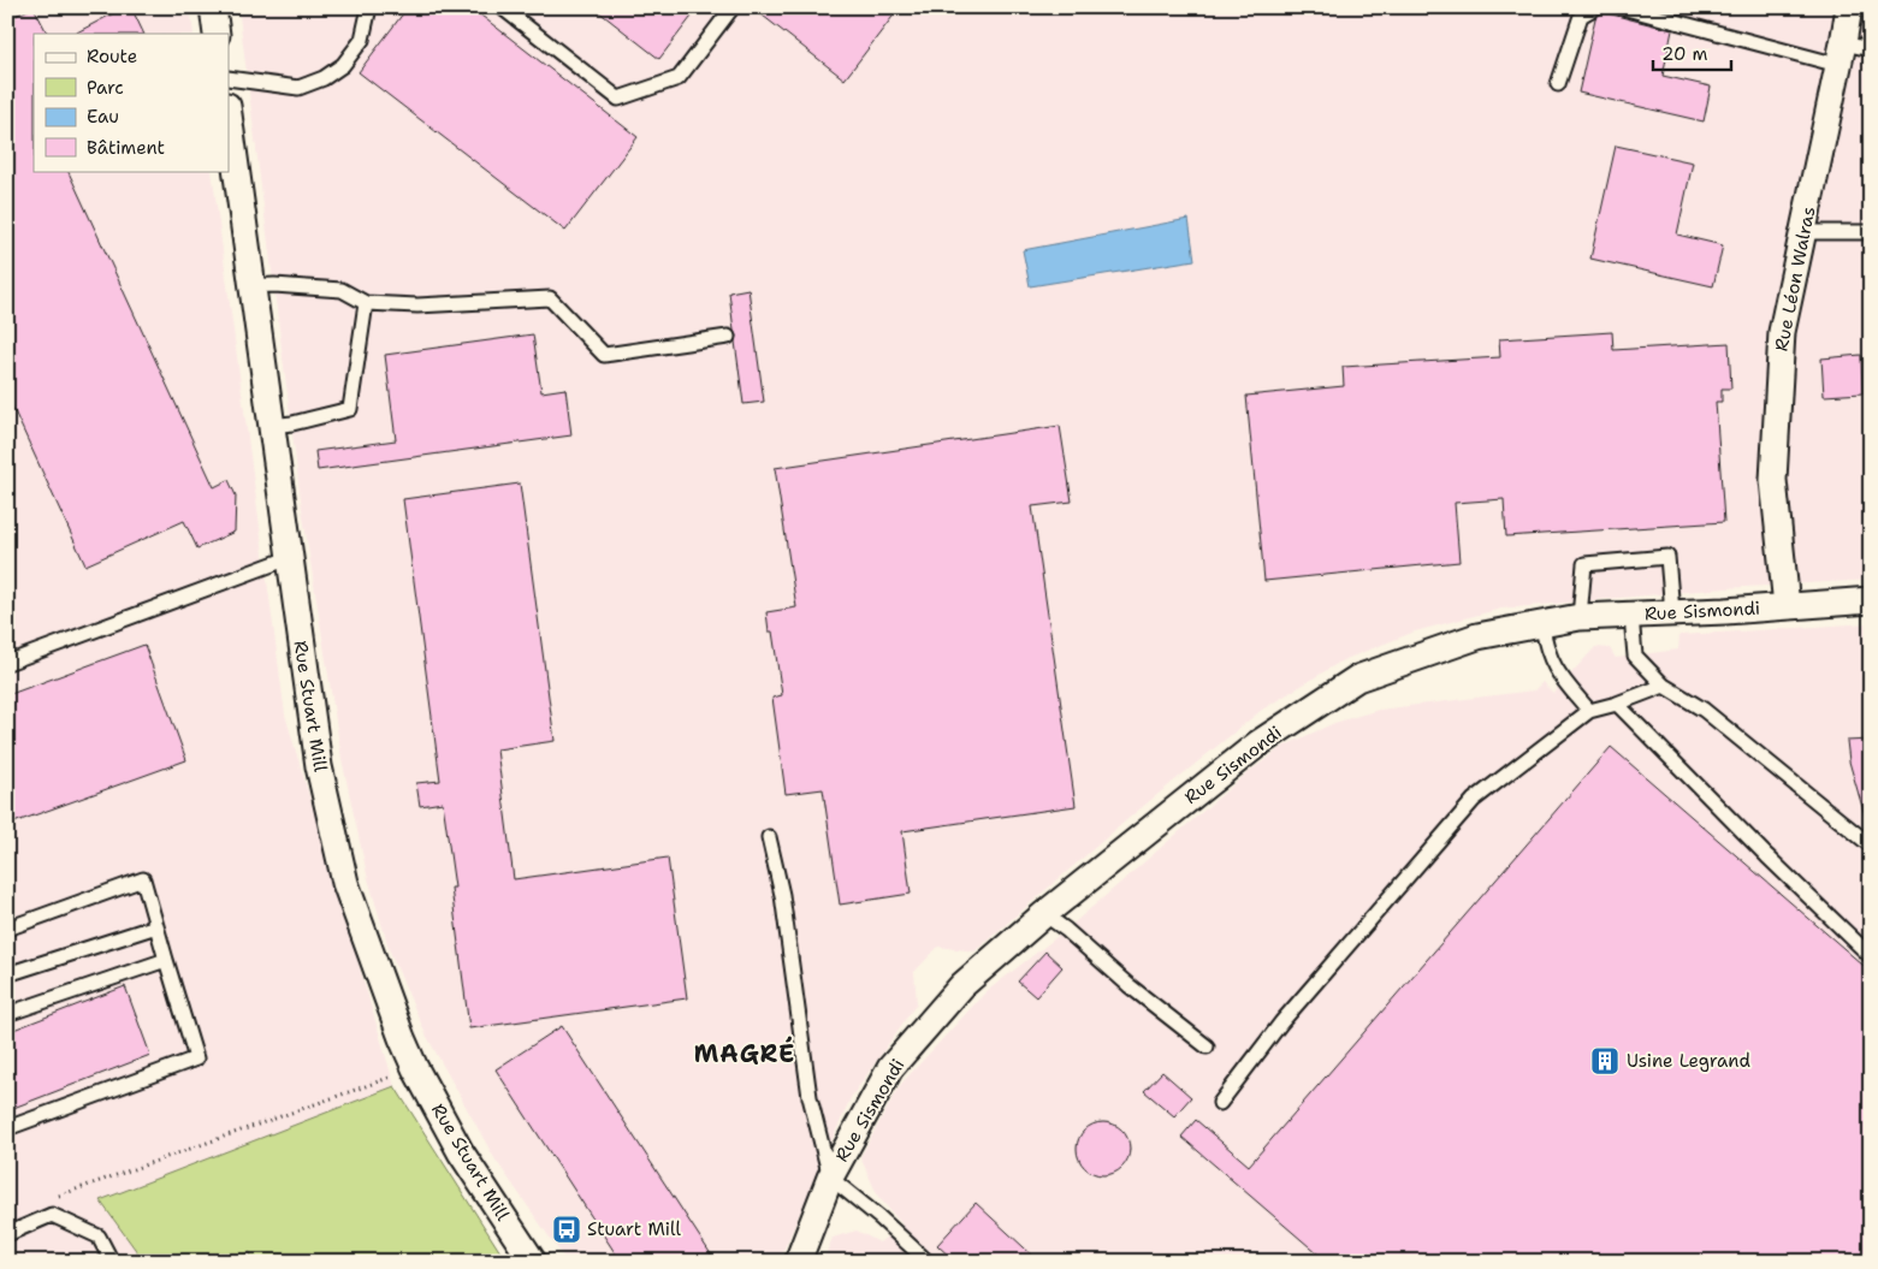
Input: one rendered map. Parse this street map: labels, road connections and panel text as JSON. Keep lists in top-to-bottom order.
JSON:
{
  "streets": {
    "street": ["Rue Léon Walras", "Rue Sismondi", "Rue Stuart Mill"]
  },
  "crossings": [
    ["Rue Léon Walras", "Rue Sismondi"]
  ],
  "districts": ["MAGRÉ"],
  "places": {
    "building": ["Usine Legrand"],
    "bus stop": ["Stuart Mill"]
  },
  "legend": [
    "Route",
    "Parc",
    "Eau",
    "Bâtiment"
  ],
  "scale_bar": "20 m"
}
